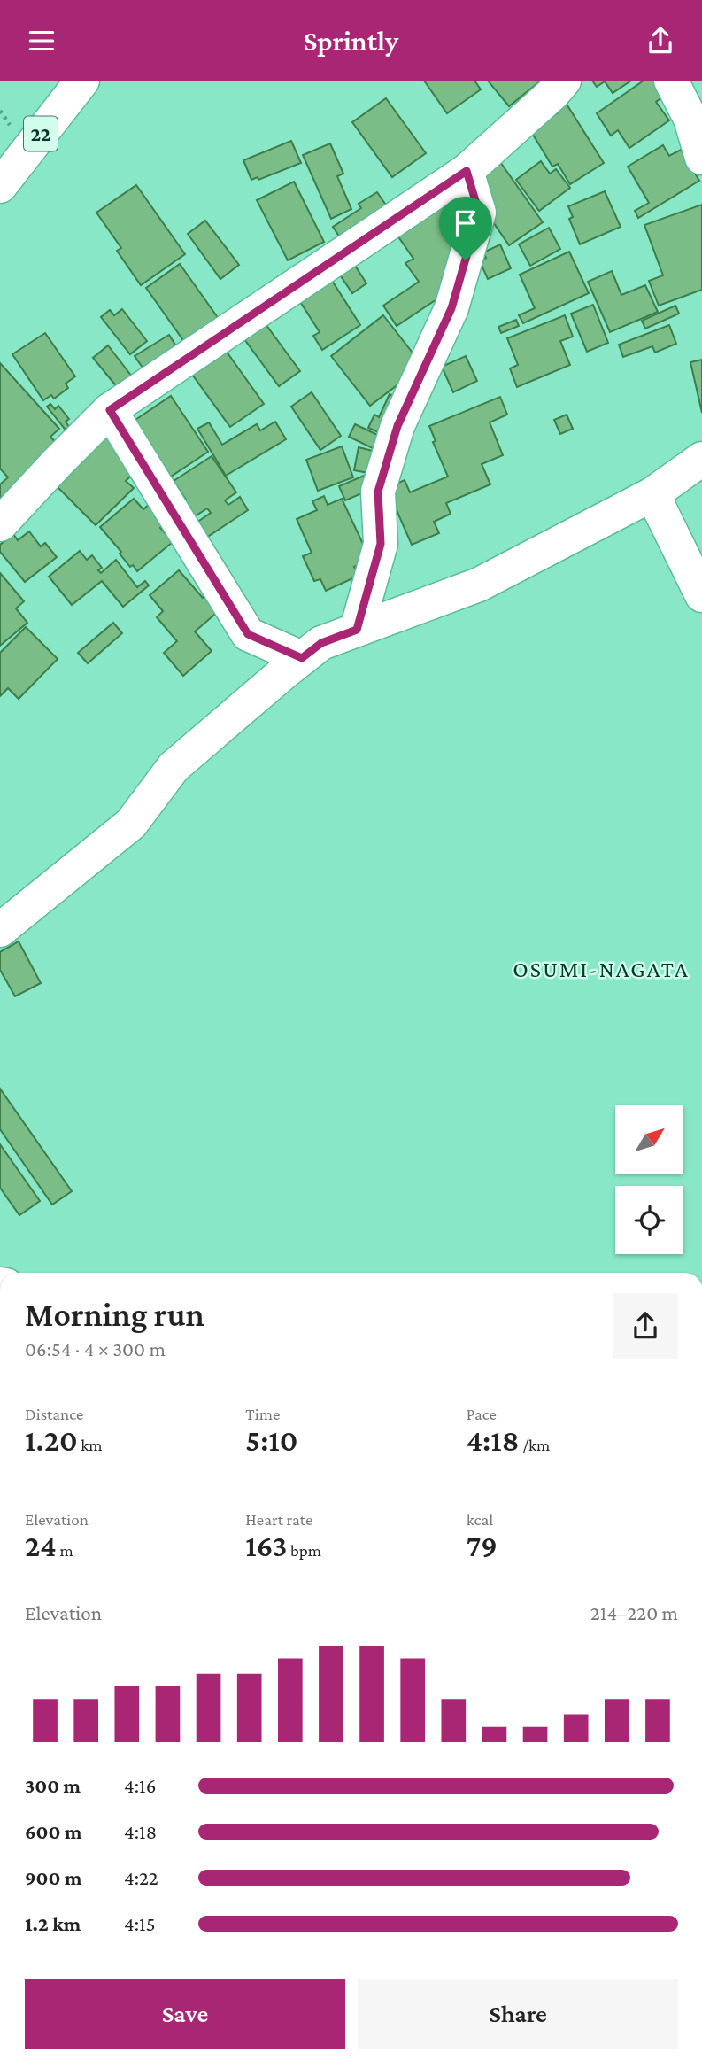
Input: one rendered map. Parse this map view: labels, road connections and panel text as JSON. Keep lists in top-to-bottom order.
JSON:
{
  "streets": {
    "street": ["22"]
  },
  "districts": ["OSUMI-NAGATA"],
  "north": "top right",
  "page": {
    "header": "Sprintly",
    "heading": ["Morning run", "06:54 · 4 × 300 m"],
    "stats": [
      ["Distance", "1.20 km"],
      ["Time", "5:10"],
      ["Pace", "4:18 /km"],
      ["Elevation", "24 m"],
      ["Heart rate", "163 bpm"],
      ["kcal", "79"]
    ],
    "chart": ["Elevation", "214–220 m"],
    "list": [
      {
        "name": "300 m",
        "note": "4:16"
      },
      {
        "name": "600 m",
        "note": "4:18"
      },
      {
        "name": "900 m",
        "note": "4:22"
      },
      {
        "name": "1.2 km",
        "note": "4:15"
      }
    ],
    "buttons": ["Save", "Share"]
  }
}
